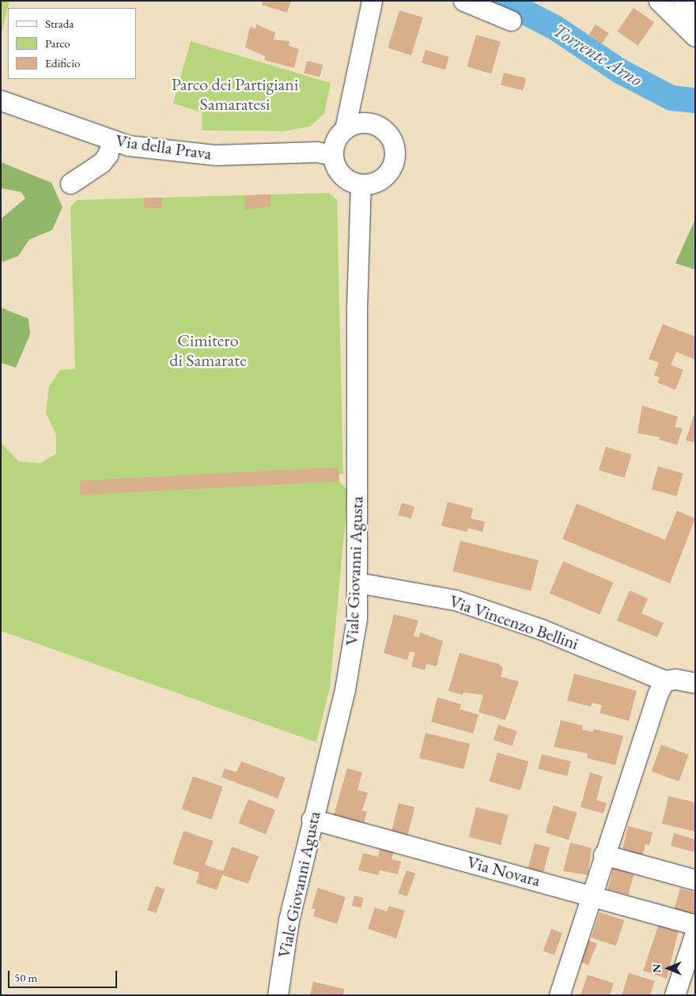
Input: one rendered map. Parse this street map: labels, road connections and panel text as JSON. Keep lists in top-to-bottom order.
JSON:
{
  "streets": {
    "street": [
      "Via della Prava",
      "Viale Giovanni Agusta",
      "Via Vincenzo Bellini",
      "Via Novara"
    ]
  },
  "crossings": [
    ["Via della Prava", "Viale Giovanni Agusta"],
    ["Viale Giovanni Agusta", "Via Vincenzo Bellini"],
    ["Viale Giovanni Agusta", "Via Novara"]
  ],
  "water": ["Torrente Arno"],
  "parks": ["Parco dei Partigiani Samaratesi", "Cimitero di Samarate"],
  "legend": ["Strada", "Parco", "Edificio"],
  "scale_bar": "50 m",
  "north": "left"
}
